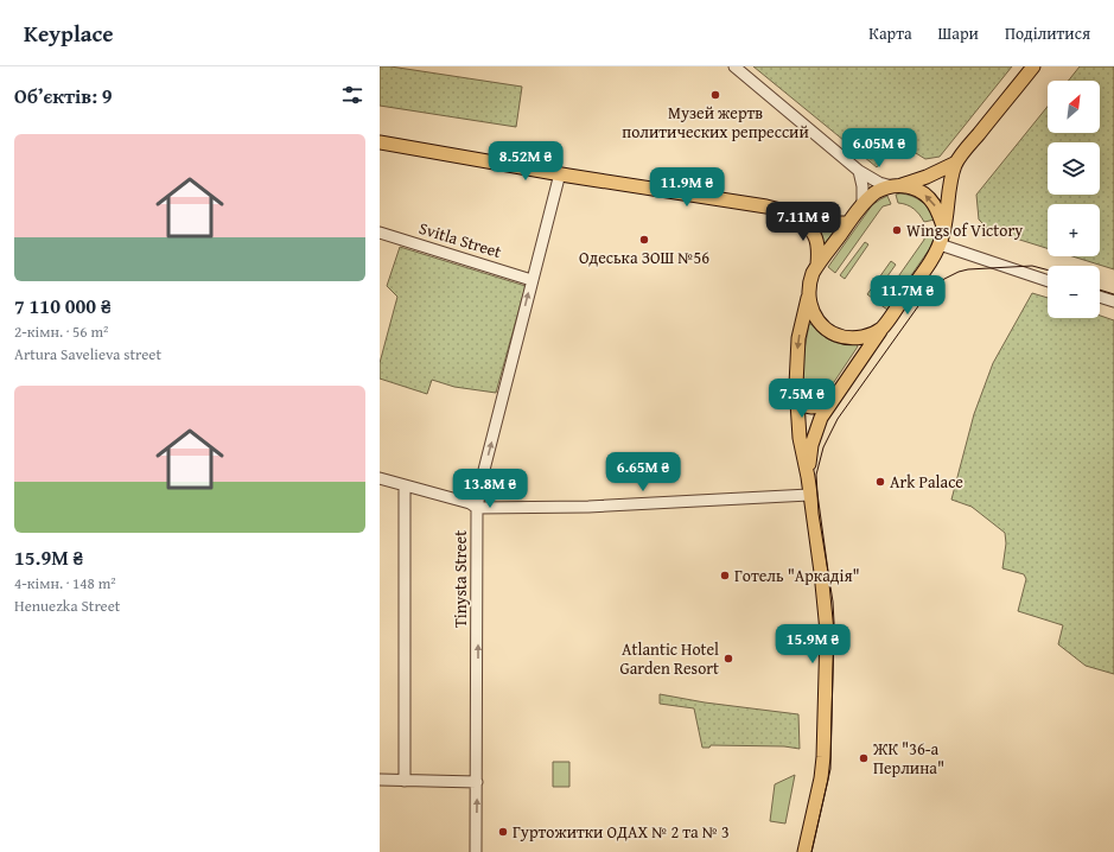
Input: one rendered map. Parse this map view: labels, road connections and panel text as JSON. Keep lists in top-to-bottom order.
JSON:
{
  "streets": {
    "street": ["Svitla Street", "Tinysta Street"]
  },
  "crossings": [
    ["Svitla Street", "Tinysta Street"]
  ],
  "places": [
    "Музей жертв политических репрессий",
    "Wings of Victory",
    "Одеська ЗОШ №56",
    "Ark Palace",
    "Готель \"Аркадія\"",
    "Atlantic Hotel Garden Resort",
    "ЖК \"36-а Перлина\"",
    "Гуртожитки ОДАХ № 2 та № 3"
  ],
  "north": "top right",
  "page": {
    "header": "Keyplace",
    "nav": ["Карта", "Шари", "Поділитися"],
    "heading": "Об’єктів: 9",
    "map_buttons": ["+", "−"],
    "list": [
      {
        "name": "7 110 000 ₴",
        "note": "2-кімн. · 56 m² · Artura Savelieva street"
      },
      {
        "name": "15.9M ₴",
        "note": "4-кімн. · 148 m² · Henuezka Street"
      }
    ],
    "price": [
      "6.05M ₴",
      "8.52M ₴",
      "11.9M ₴",
      "7.11M ₴",
      "11.7M ₴",
      "7.5M ₴",
      "6.65M ₴",
      "13.8M ₴",
      "15.9M ₴"
    ]
  }
}
